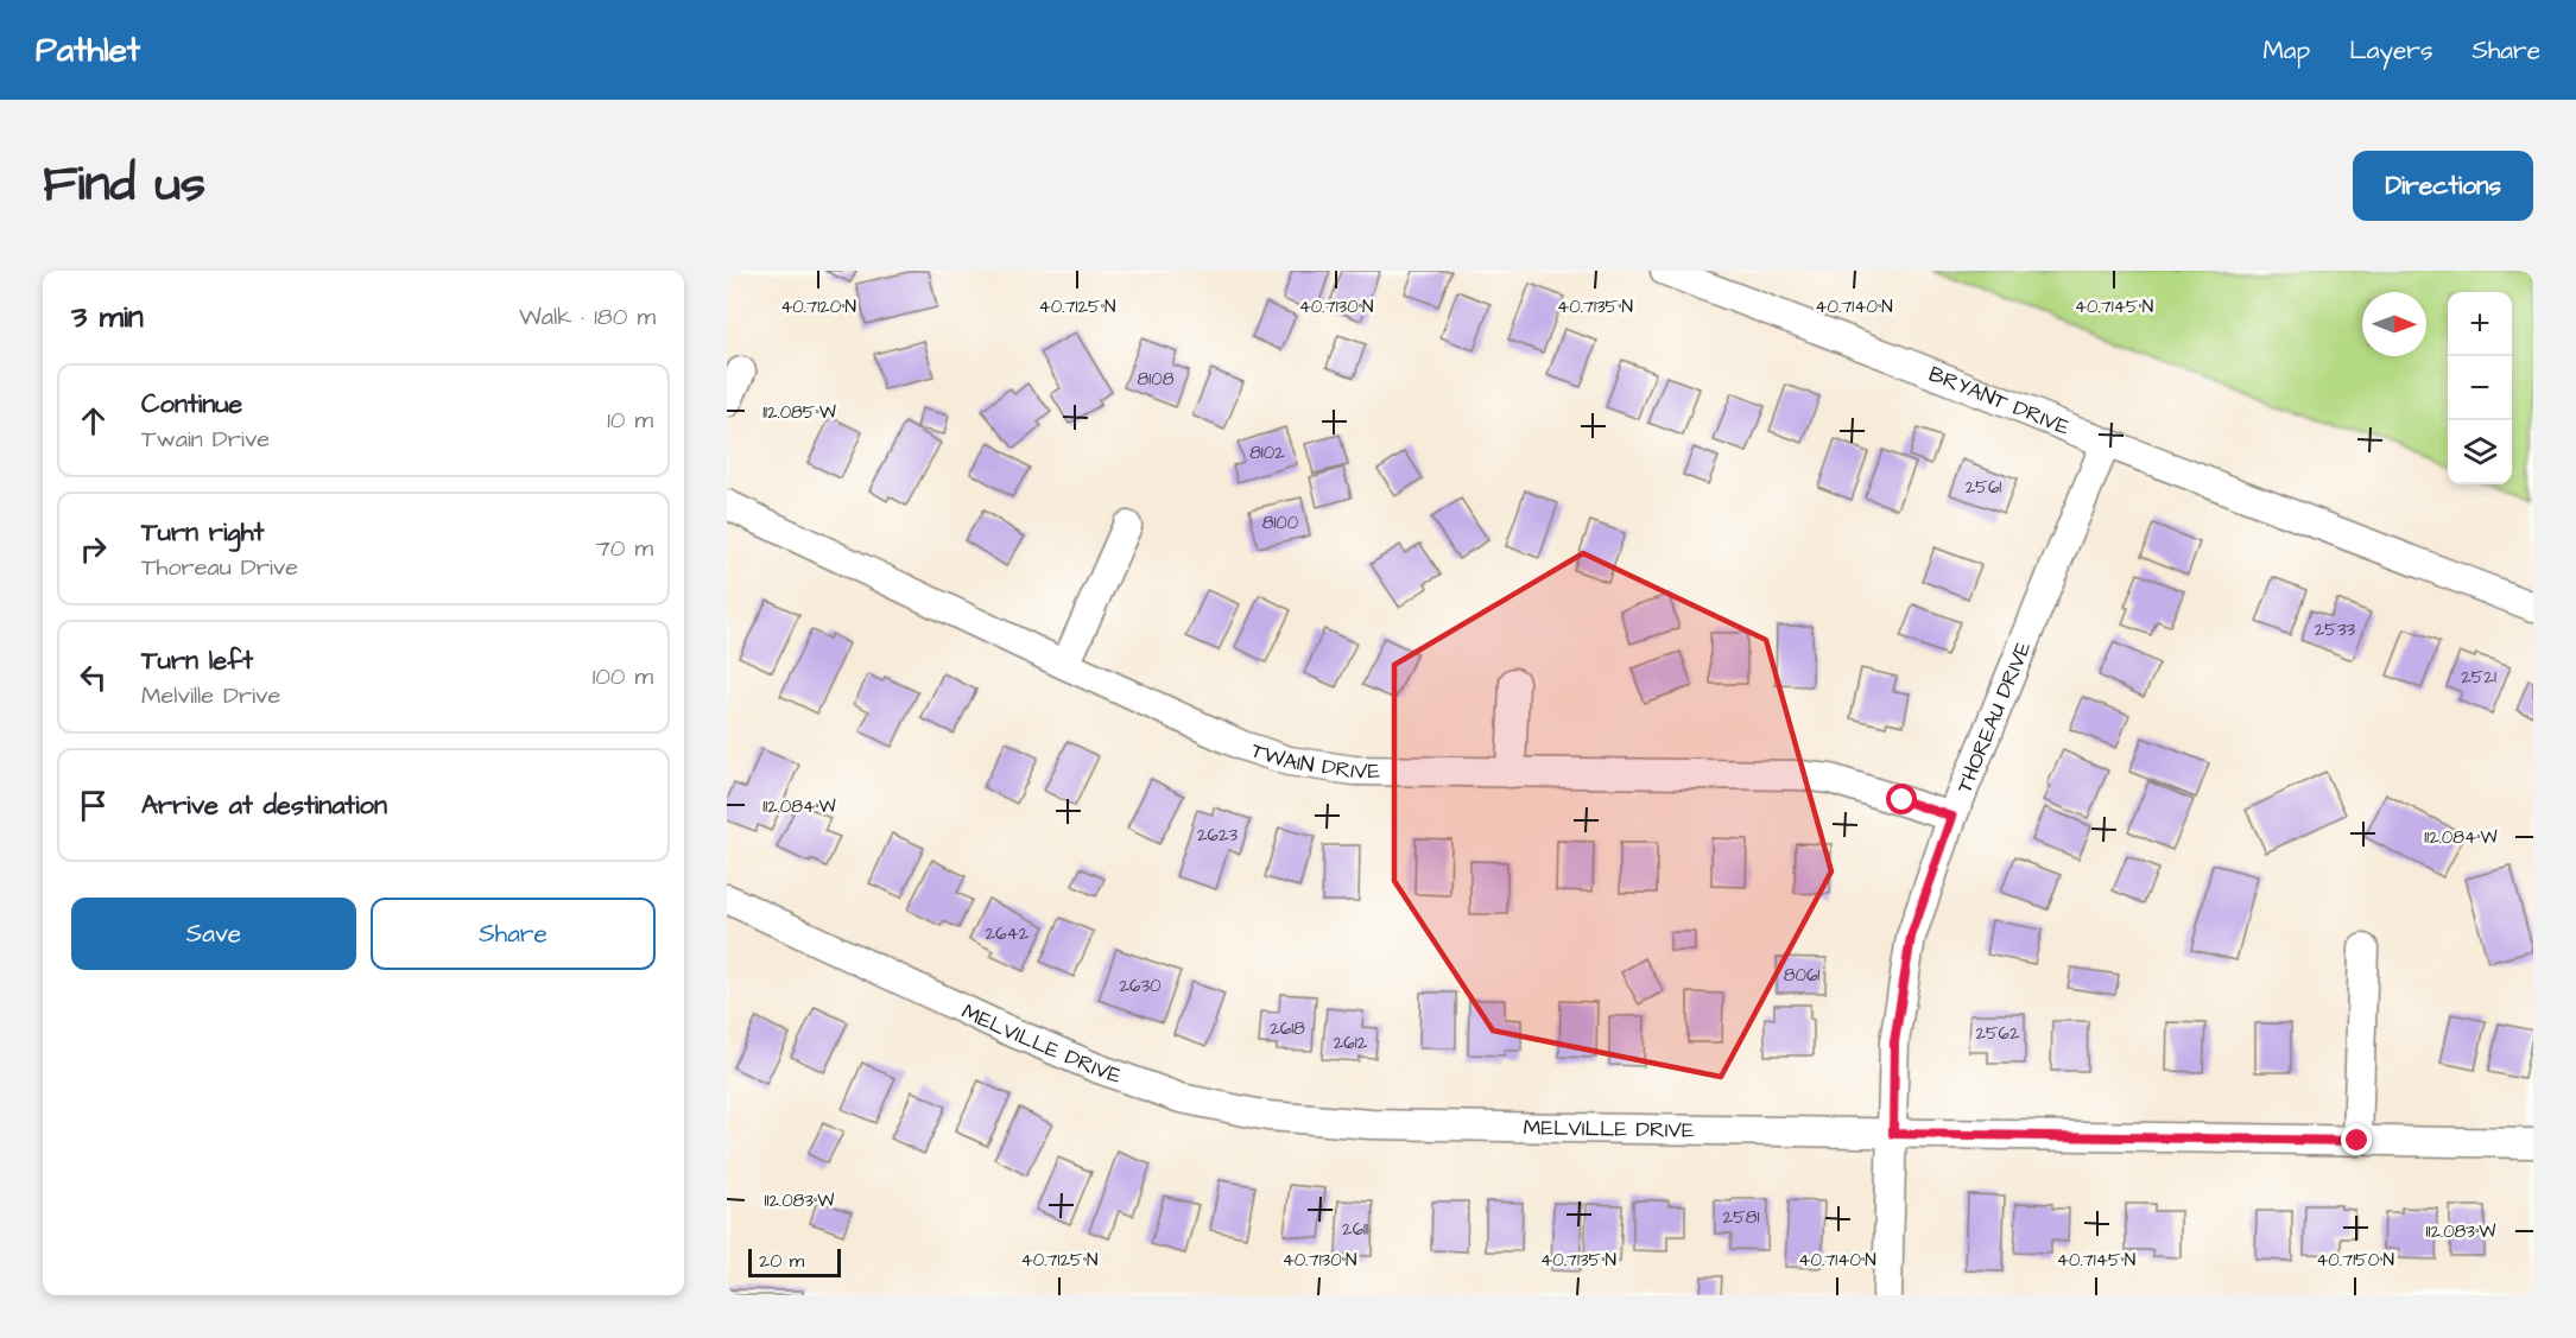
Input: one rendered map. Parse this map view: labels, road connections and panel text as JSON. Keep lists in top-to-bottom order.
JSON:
{
  "streets": {
    "street": [
      "BRYANT DRIVE",
      "THOREAU DRIVE",
      "TWAIN DRIVE",
      "MELVILLE DRIVE"
    ]
  },
  "crossings": [
    ["BRYANT DRIVE", "THOREAU DRIVE"],
    ["THOREAU DRIVE", "TWAIN DRIVE"],
    ["THOREAU DRIVE", "MELVILLE DRIVE"]
  ],
  "house_numbers": [
    "8108",
    "8102",
    "2561",
    "8100",
    "2533",
    "2521",
    "2623",
    "2642",
    "8061",
    "2630",
    "2618",
    "2562",
    "2612",
    "2581",
    "2611"
  ],
  "scale_bar": "20 m",
  "north": "right",
  "page": {
    "header": "Pathlet",
    "nav": ["Map", "Layers", "Share"],
    "title": "Find us",
    "buttons": [
      "Directions",
      ["Save", "Share"]
    ],
    "heading": ["3 min", "Walk · 180 m"],
    "map_buttons": ["+", "−"],
    "list": [
      ["Continue", "Twain Drive", "10 m"],
      ["Turn right", "Thoreau Drive", "70 m"],
      ["Turn left", "Melville Drive", "100 m"],
      "Arrive at destination"
    ],
    "scale": "20 m"
  },
  "coordinates": [
    "40.7120°N",
    "40.7125°N",
    "40.7130°N",
    "40.7135°N",
    "40.7140°N",
    "40.7145°N",
    "112.085°W",
    "112.084°W",
    "112.083°W",
    "40.7150°N"
  ]
}
